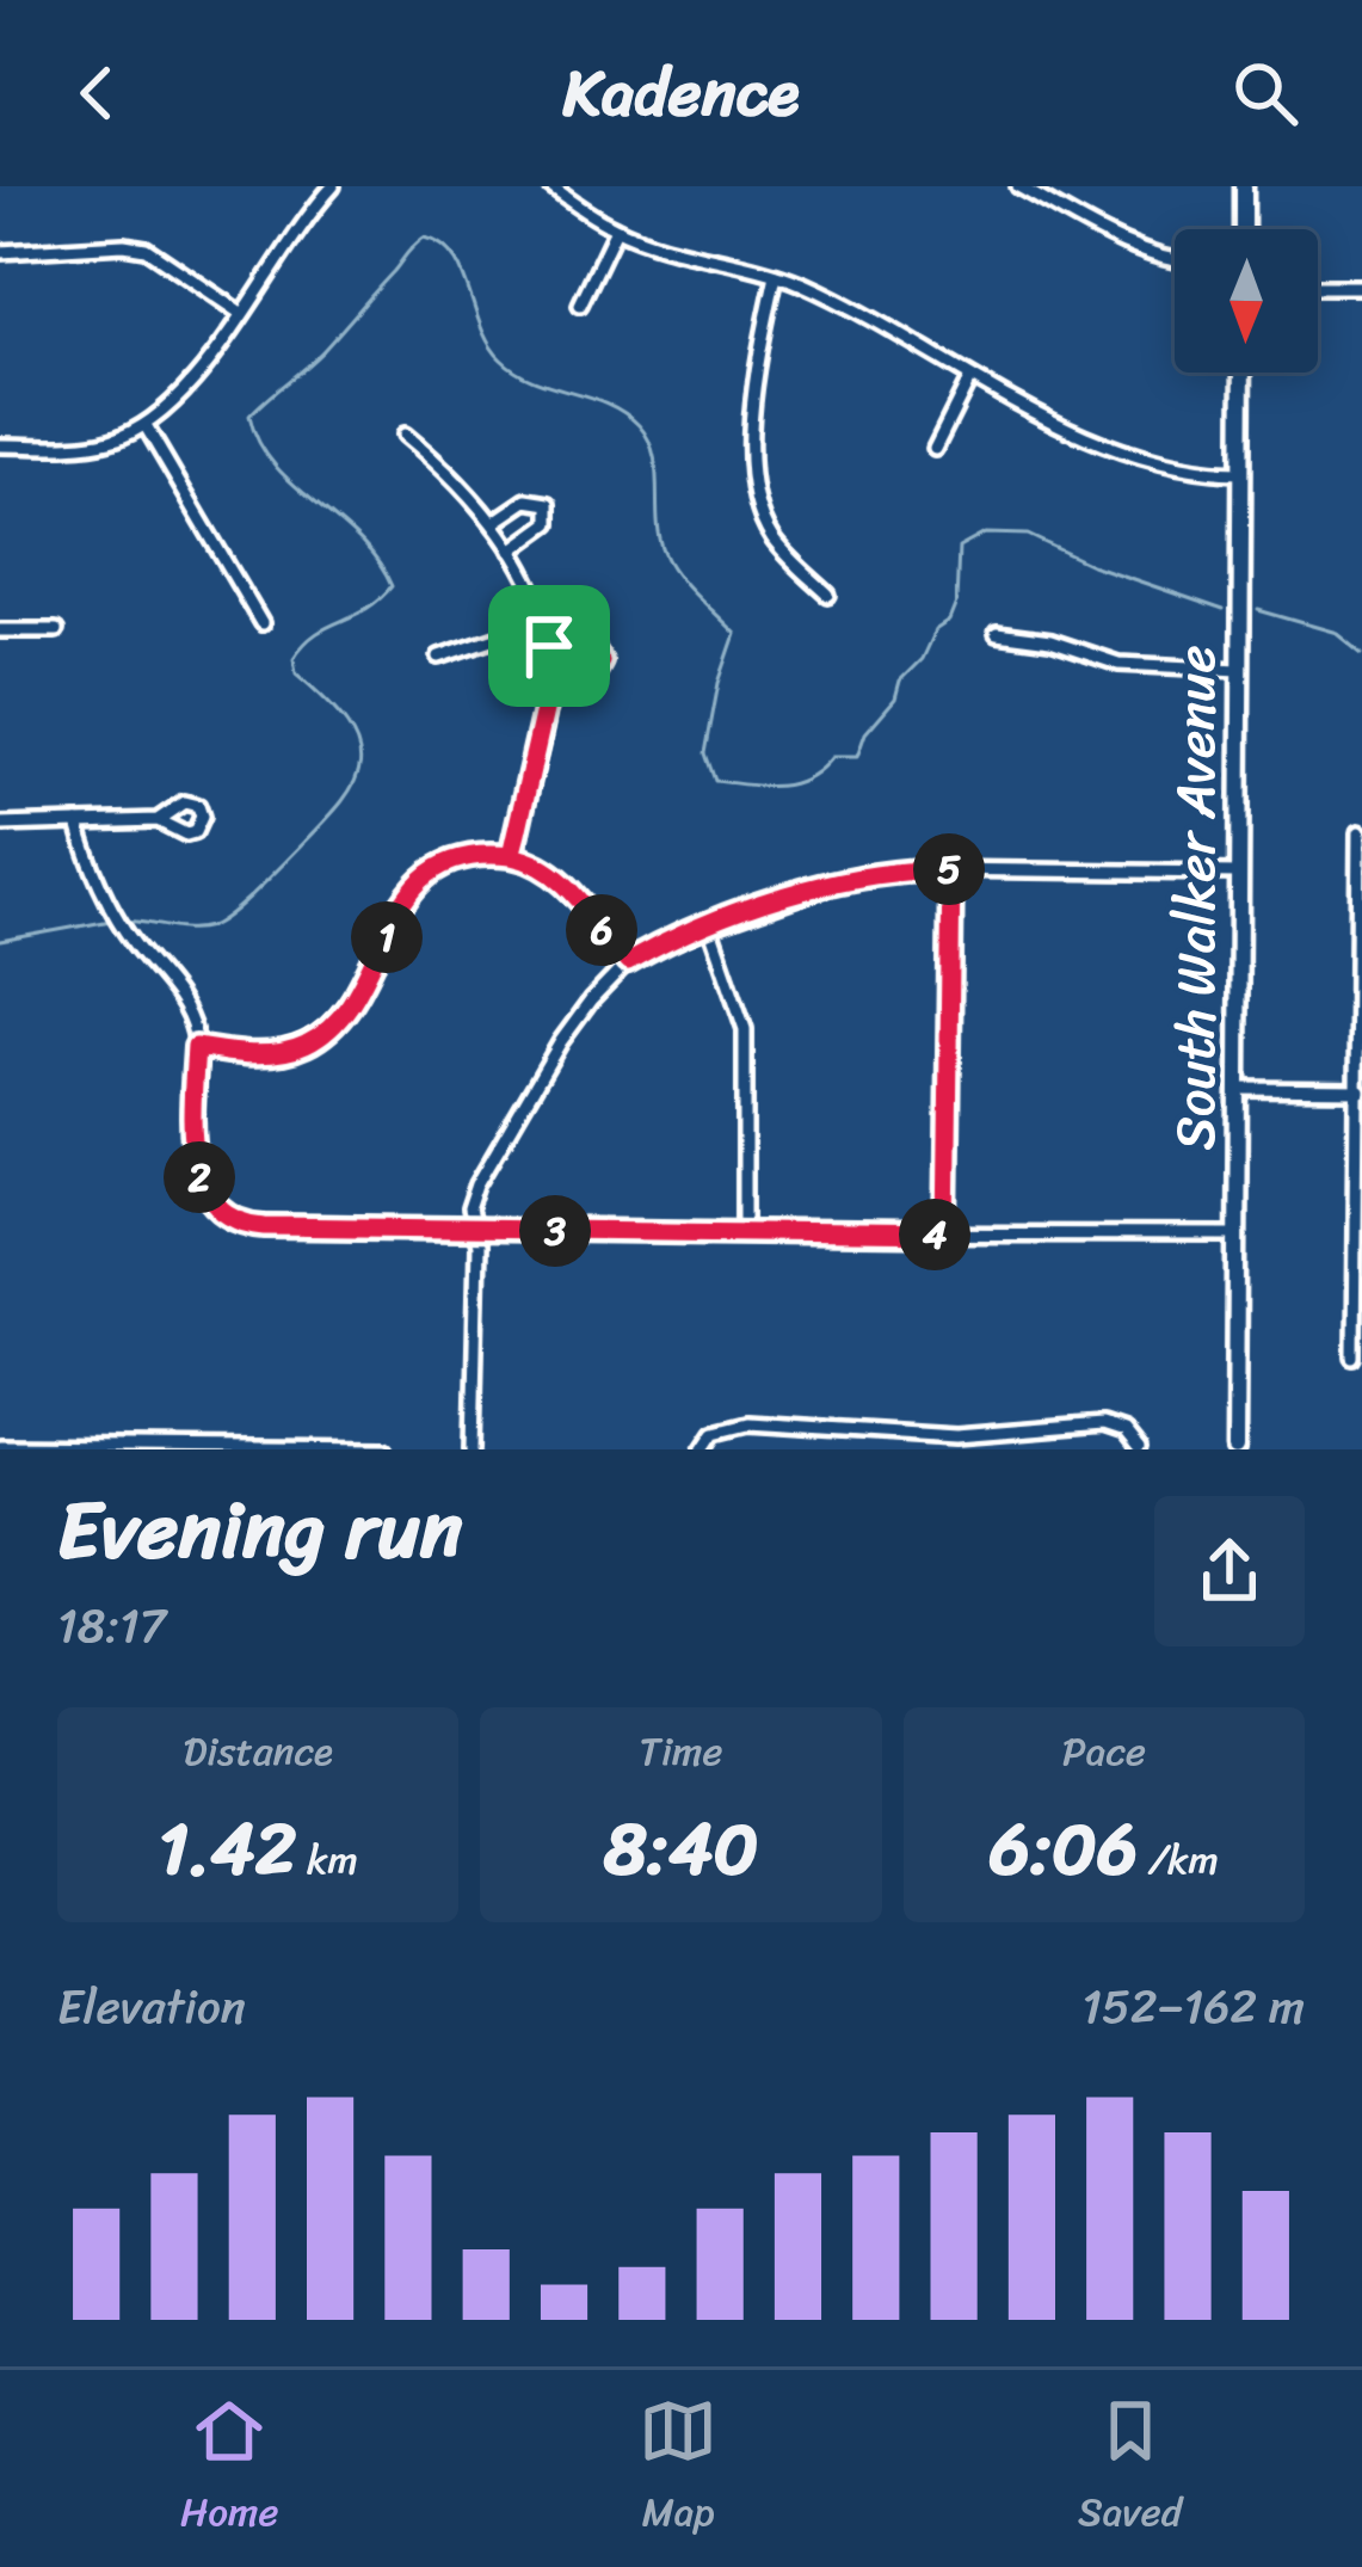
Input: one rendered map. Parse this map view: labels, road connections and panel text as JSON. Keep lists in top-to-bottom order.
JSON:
{
  "streets": {
    "main road": ["South Walker Avenue"]
  },
  "north": "bottom",
  "page": {
    "header": "Kadence",
    "pins": [
      "5",
      "6",
      "1",
      "2",
      "3",
      "4"
    ],
    "heading": ["Evening run", "18:17"],
    "stats": [
      ["Distance", "1.42 km"],
      ["Time", "8:40"],
      ["Pace", "6:06 /km"]
    ],
    "chart": ["Elevation", "152–162 m"],
    "tabs": ["Home", "Map", "Saved"]
  }
}
